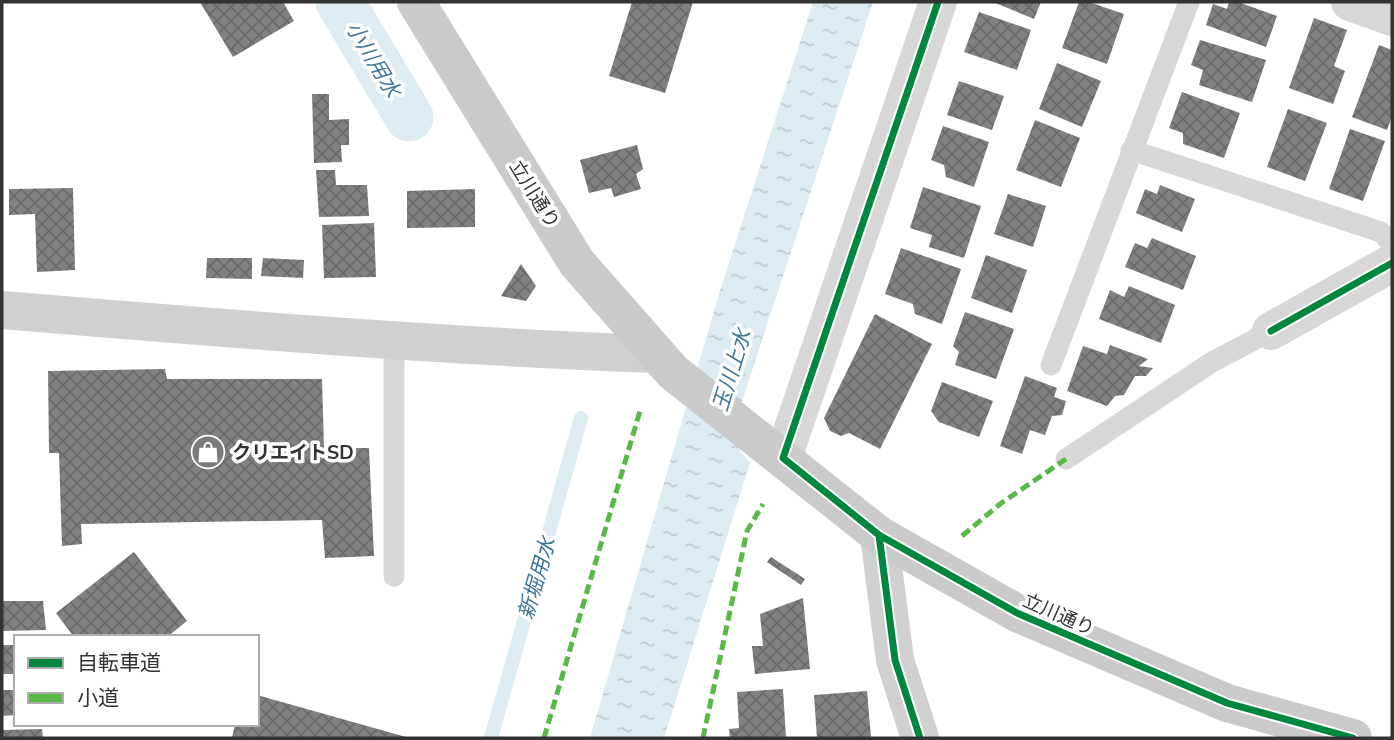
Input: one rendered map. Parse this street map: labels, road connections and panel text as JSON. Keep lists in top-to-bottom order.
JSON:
{
  "streets": {
    "main road": ["立川通り"]
  },
  "water": ["小川用水", "玉川上水", "新堀用水"],
  "places": {
    "shop": ["クリエイトSD"]
  },
  "legend": ["自転車道", "小道"]
}
